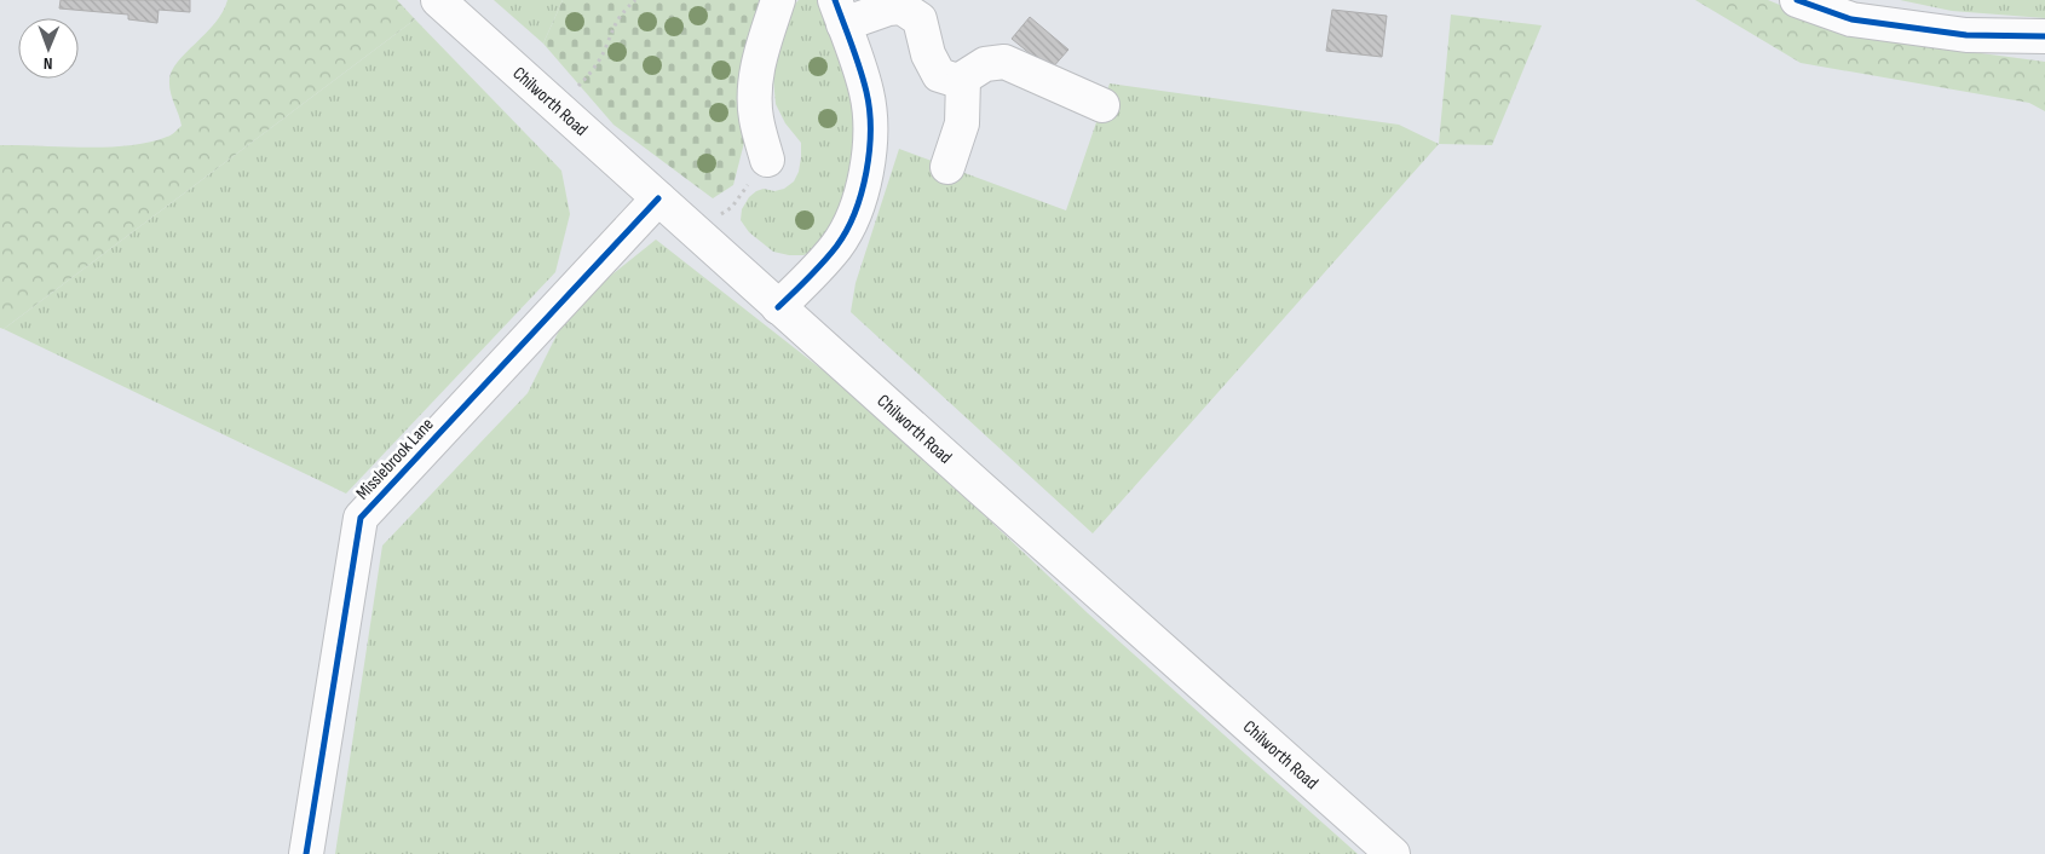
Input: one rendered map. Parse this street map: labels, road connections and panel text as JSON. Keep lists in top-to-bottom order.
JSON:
{
  "streets": {
    "street": ["Chilworth Road", "Misslebrook Lane"]
  },
  "crossings": [
    ["Chilworth Road", "Misslebrook Lane"]
  ],
  "north": "bottom"
}
